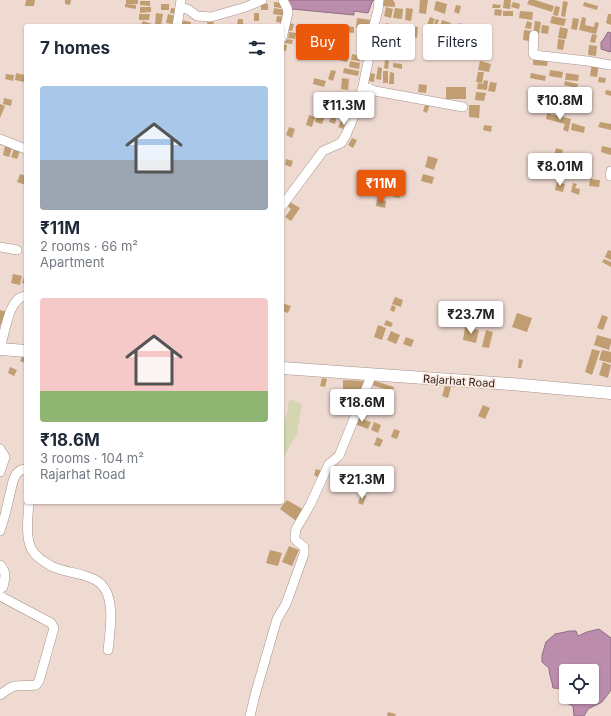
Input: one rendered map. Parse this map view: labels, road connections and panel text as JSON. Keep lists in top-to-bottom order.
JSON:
{
  "streets": {
    "main road": ["Rajarhat Road"]
  },
  "page": {
    "chip": ["Buy", "Rent", "Filters"],
    "heading": "7 homes",
    "list": [
      {
        "name": "₹11M",
        "note": "2 rooms · 66 m² · Apartment"
      },
      {
        "name": "₹18.6M",
        "note": "3 rooms · 104 m² · Rajarhat Road"
      }
    ],
    "price": [
      "₹10.8M",
      "₹11.3M",
      "₹8.01M",
      "₹11M",
      "₹23.7M",
      "₹18.6M",
      "₹21.3M"
    ]
  }
}
